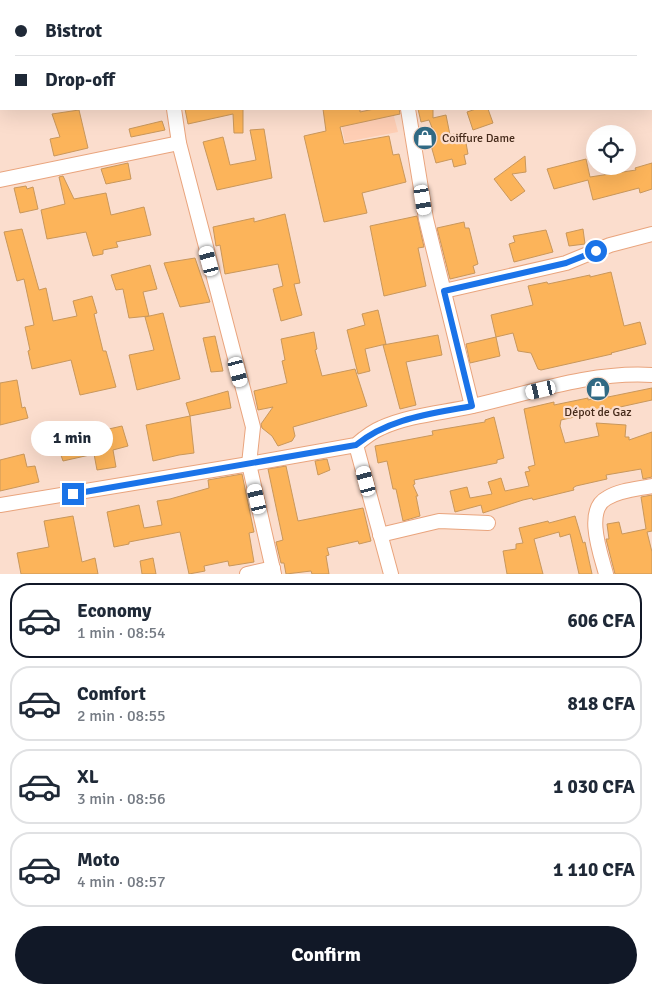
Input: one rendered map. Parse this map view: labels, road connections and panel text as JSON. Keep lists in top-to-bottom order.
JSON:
{
  "places": {
    "shop": ["Coiffure Dame", "Dépot de Gaz"]
  },
  "page": {
    "banner": ["Bistrot", "Drop-off"],
    "bubble": "1 min",
    "list": [
      {
        "name": "Economy",
        "note": "1 min · 08:54",
        "value": "606 CFA"
      },
      {
        "name": "Comfort",
        "note": "2 min · 08:55",
        "value": "818 CFA"
      },
      {
        "name": "XL",
        "note": "3 min · 08:56",
        "value": "1 030 CFA"
      },
      {
        "name": "Moto",
        "note": "4 min · 08:57",
        "value": "1 110 CFA"
      }
    ],
    "buttons": "Confirm"
  }
}
